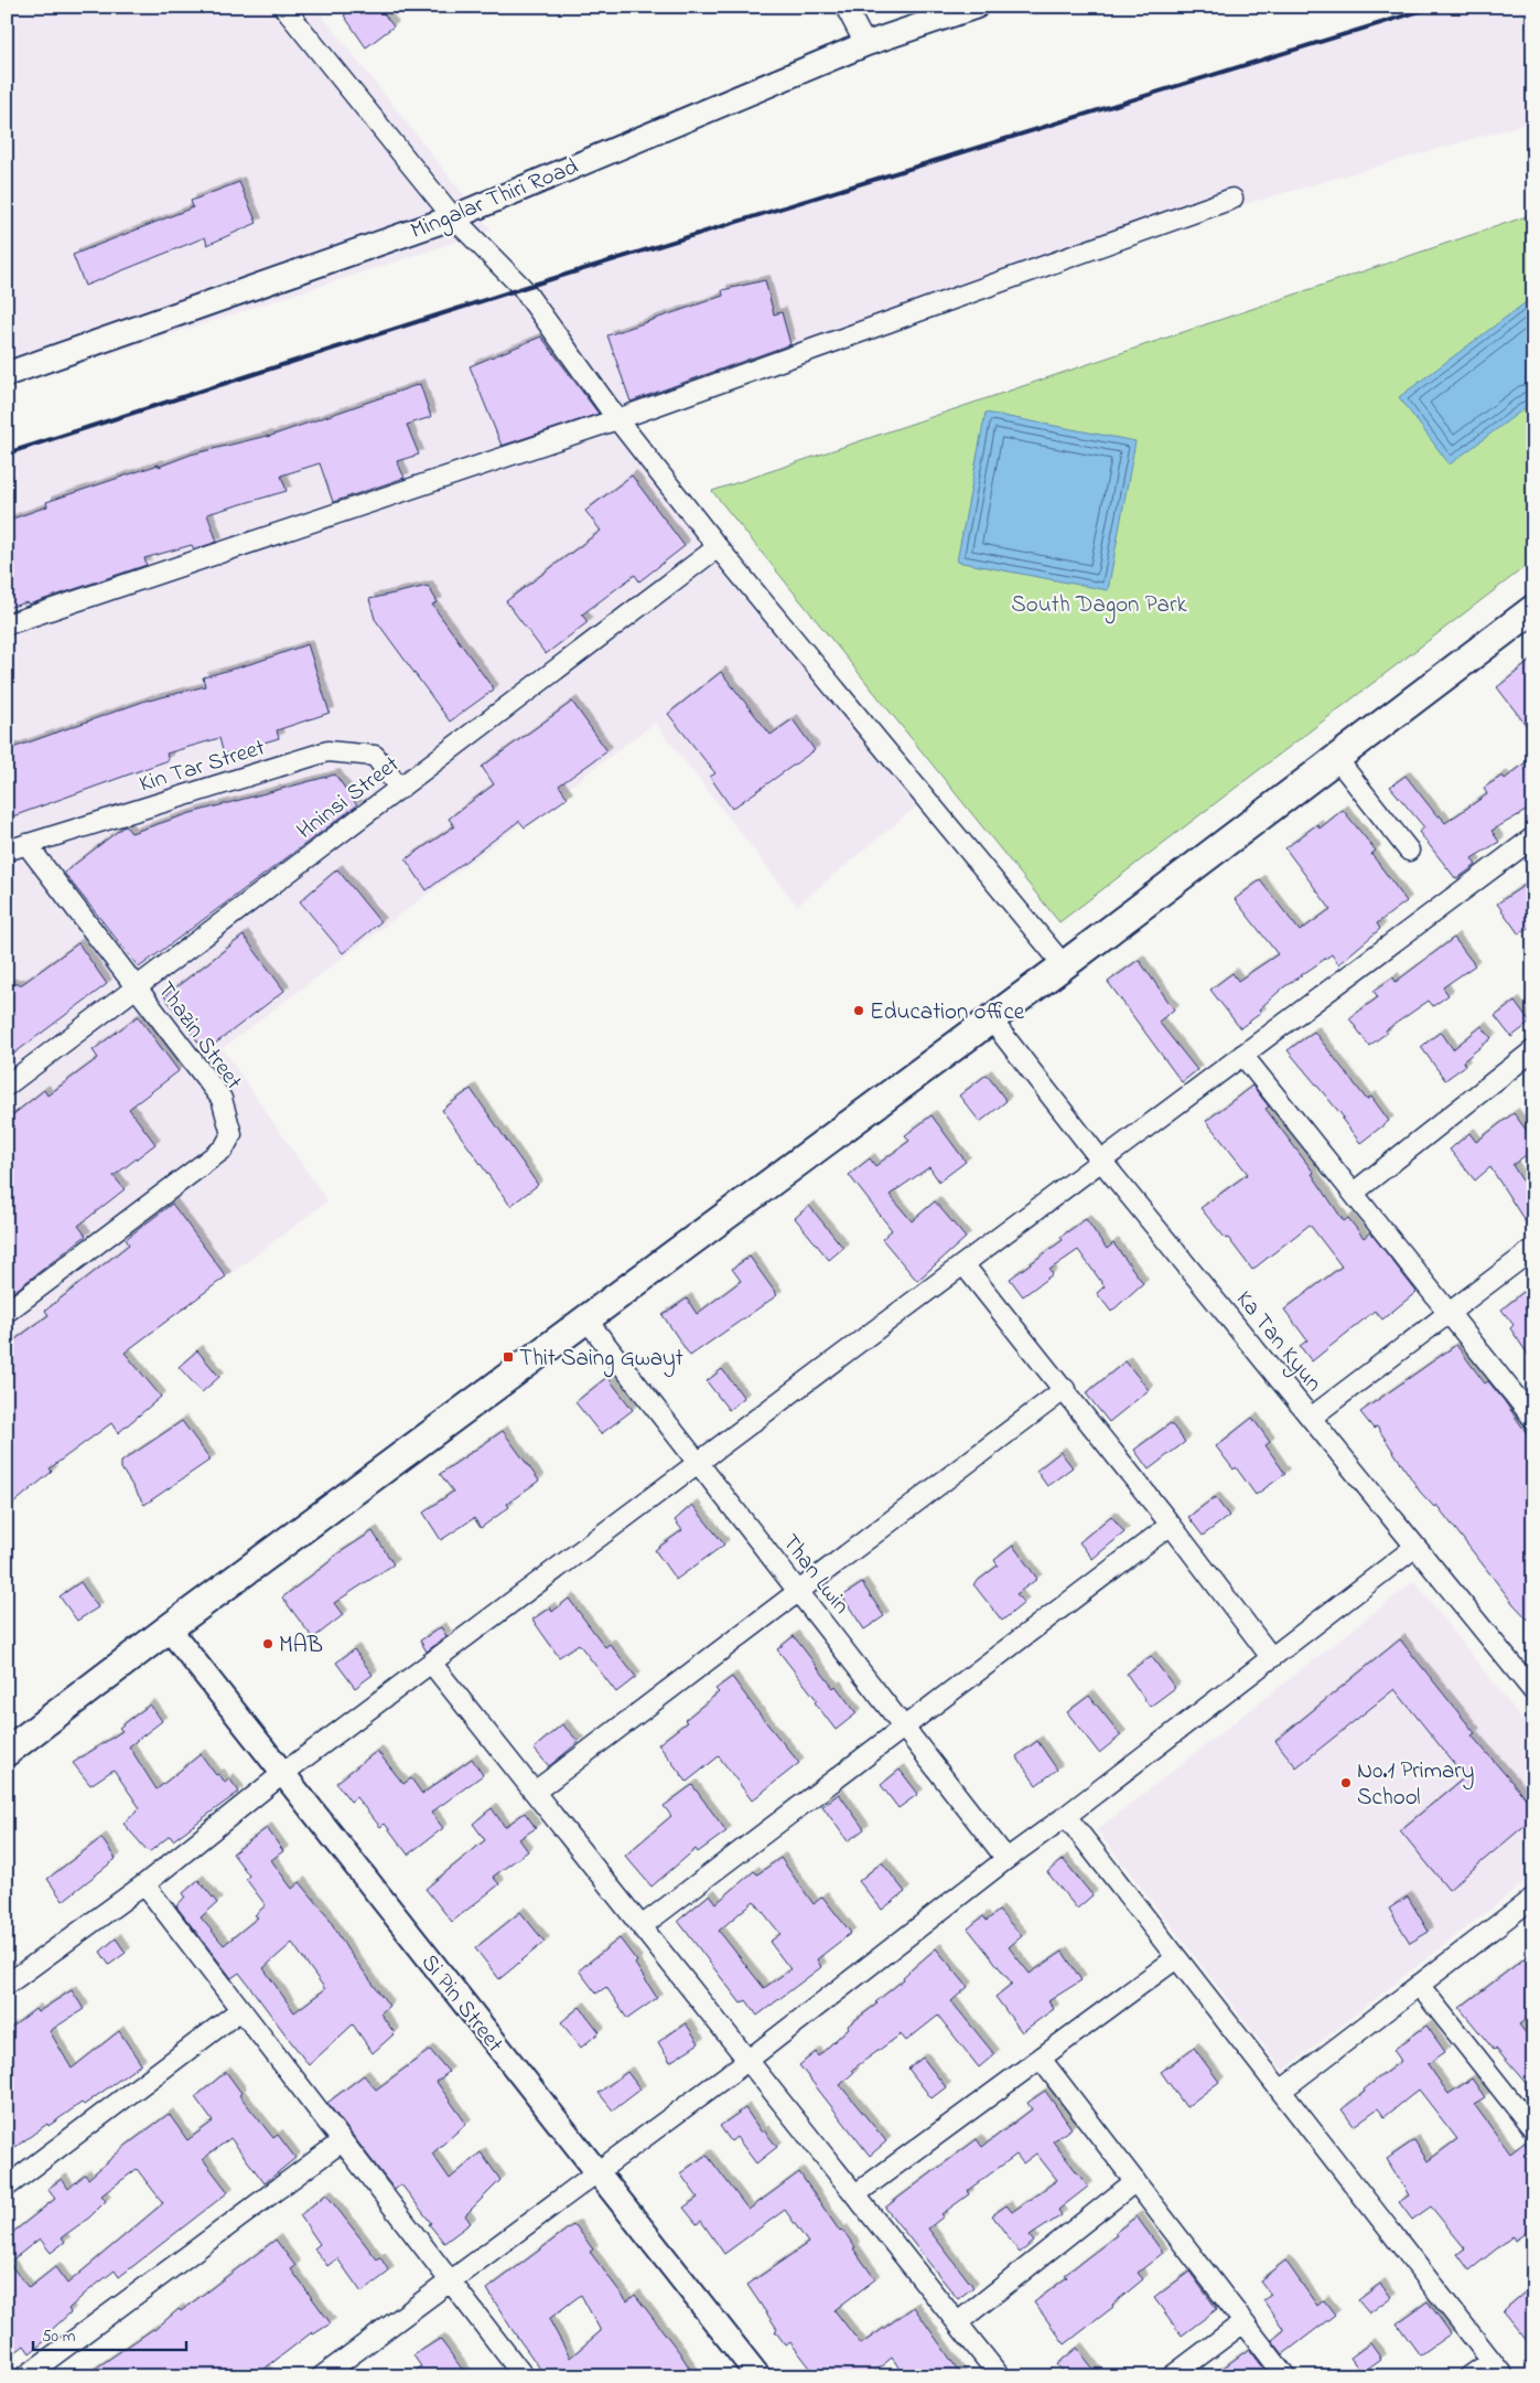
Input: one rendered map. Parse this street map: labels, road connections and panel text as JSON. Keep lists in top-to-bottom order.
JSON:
{
  "streets": {
    "street": [
      "Mingalar Thiri Road",
      "Kin Tar Street",
      "Hninsi Street",
      "Thazin Street",
      "Ka Tan Kyun",
      "Than Lwin",
      "Si Pin Street"
    ]
  },
  "crossings": [
    ["Kin Tar Street", "Hninsi Street"],
    ["Kin Tar Street", "Thazin Street"],
    ["Hninsi Street", "Thazin Street"]
  ],
  "parks": ["South Dagon Park"],
  "places": {
    "other": ["Education office", "MAB", "N0.1 Primary School"],
    "transit": ["Thit Saing Gwayt"]
  },
  "scale_bar": "50 m"
}
